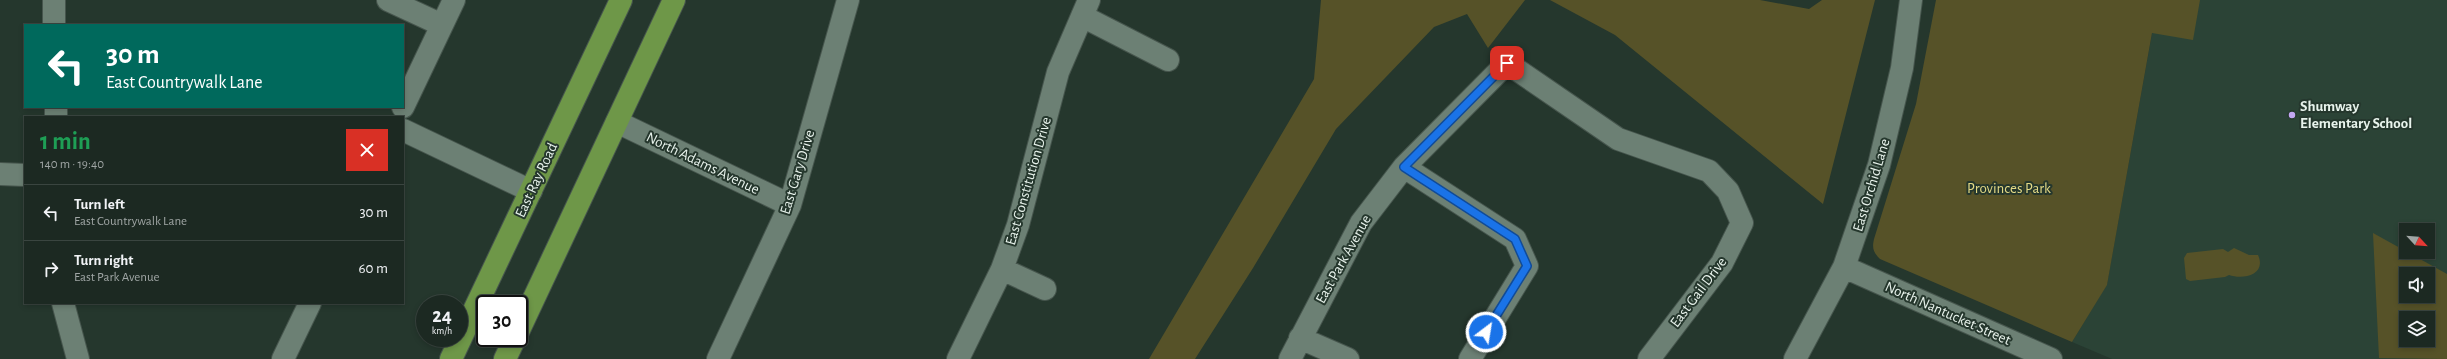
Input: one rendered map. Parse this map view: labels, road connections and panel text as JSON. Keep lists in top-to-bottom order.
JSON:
{
  "streets": {
    "main road": ["East Ray Road"],
    "street": [
      "North Adams Avenue",
      "East Gary Drive",
      "East Constitution Drive",
      "East Orchid Lane",
      "East Park Avenue",
      "East Gail Drive",
      "North Nantucket Street"
    ]
  },
  "crossings": [
    ["North Adams Avenue", "East Gary Drive"],
    ["East Orchid Lane", "North Nantucket Street"],
    ["East Park Avenue", "East Gail Drive"]
  ],
  "parks": ["Provinces Park"],
  "places": ["Shumway Elementary School"],
  "north": "bottom right",
  "page": {
    "turn": ["30 m", "East Countrywalk Lane"],
    "heading": ["1 min", "140 m · 19:40"],
    "list": [
      {
        "name": "Turn left",
        "note": "East Countrywalk Lane",
        "value": "30 m"
      },
      {
        "name": "Turn right",
        "note": "East Park Avenue",
        "value": "60 m"
      }
    ],
    "speed": "24 km/h",
    "limit": "30"
  }
}
